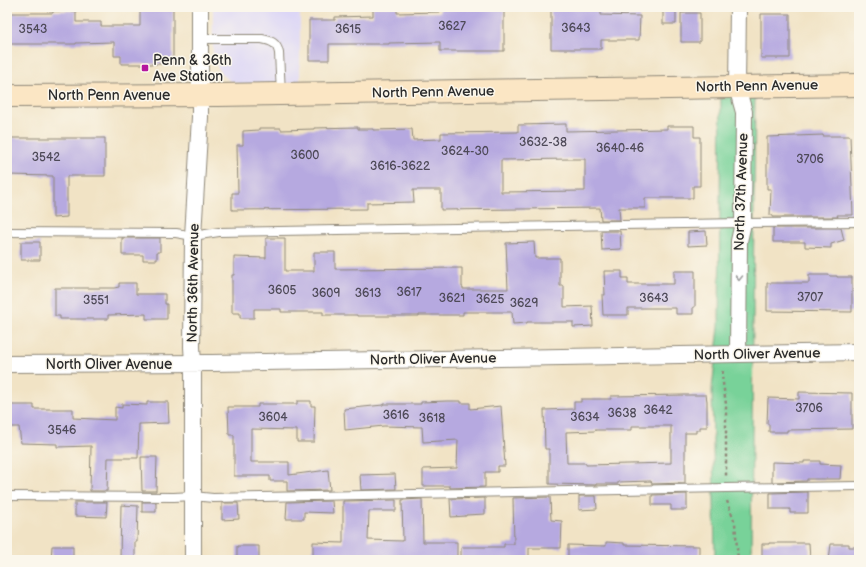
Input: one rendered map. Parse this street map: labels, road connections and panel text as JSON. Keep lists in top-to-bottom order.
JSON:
{
  "streets": {
    "main road": ["North Penn Avenue"],
    "street": ["North 37th Avenue", "North 36th Avenue", "North Oliver Avenue"]
  },
  "crossings": [
    ["North Penn Avenue", "North 37th Avenue"],
    ["North Penn Avenue", "North 36th Avenue"],
    ["North 37th Avenue", "North Oliver Avenue"],
    ["North 36th Avenue", "North Oliver Avenue"]
  ],
  "one_way": ["North 37th Avenue"],
  "places": {
    "transit": ["Penn & 36th Ave Station"]
  },
  "house_numbers": [
    "3627",
    "3643",
    "3543",
    "3615",
    "3632-38",
    "3640-46",
    "3624-30",
    "3600",
    "3542",
    "3706",
    "3616-3622",
    "3605",
    "3617",
    "3609",
    "3613",
    "3707",
    "3621",
    "3643",
    "3625",
    "3551",
    "3629",
    "3706",
    "3642",
    "3638",
    "3616",
    "3604",
    "3634",
    "3618",
    "3546"
  ]
}
